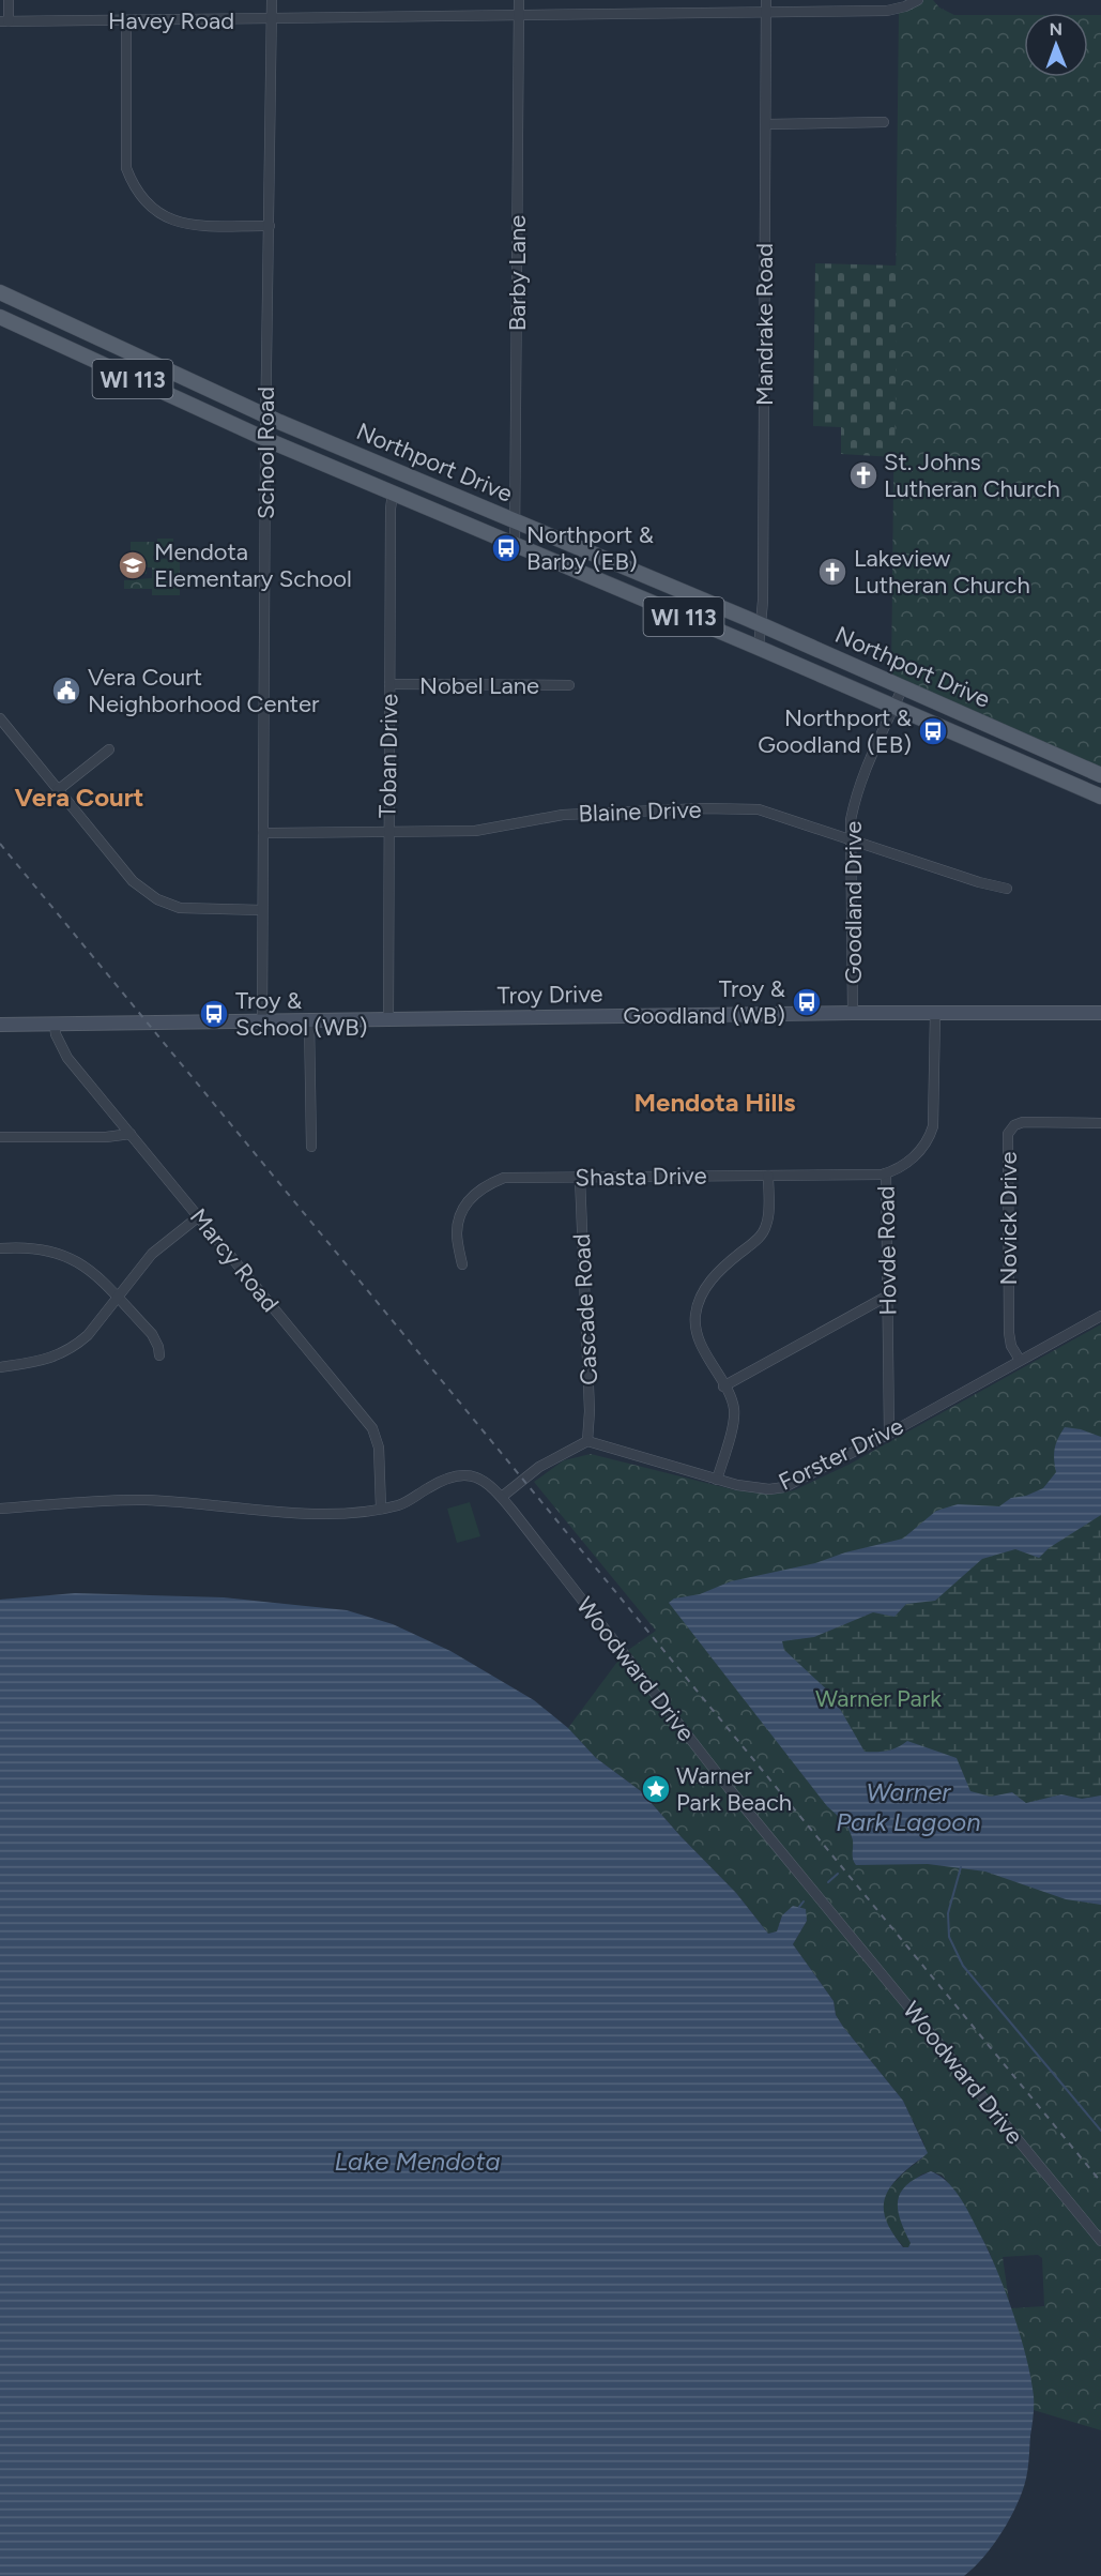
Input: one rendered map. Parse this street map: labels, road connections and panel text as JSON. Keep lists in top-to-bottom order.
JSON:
{
  "streets": {
    "main road": ["WI 113", "Northport Drive"],
    "street": [
      "Havey Road",
      "Barby Lane",
      "Mandrake Road",
      "School Road",
      "Nobel Lane",
      "Toban Drive",
      "Blaine Drive",
      "Goodland Drive",
      "Troy Drive",
      "Shasta Drive",
      "Novick Drive",
      "Hovde Road",
      "Marcy Road",
      "Cascade Road",
      "Forster Drive",
      "Woodward Drive"
    ]
  },
  "crossings": [
    ["Havey Road", "Barby Lane"],
    ["Havey Road", "Mandrake Road"],
    ["Havey Road", "School Road"],
    ["Barby Lane", "Northport Drive"],
    ["Mandrake Road", "Northport Drive"],
    ["School Road", "Northport Drive"],
    ["School Road", "Blaine Drive"],
    ["School Road", "Troy Drive"],
    ["Northport Drive", "Toban Drive"],
    ["Northport Drive", "Goodland Drive"],
    ["Nobel Lane", "Toban Drive"],
    ["Toban Drive", "Blaine Drive"],
    ["Toban Drive", "Troy Drive"],
    ["Blaine Drive", "Goodland Drive"],
    ["Goodland Drive", "Troy Drive"],
    ["Troy Drive", "Hovde Road"],
    ["Troy Drive", "Marcy Road"],
    ["Shasta Drive", "Hovde Road"],
    ["Shasta Drive", "Cascade Road"],
    ["Novick Drive", "Forster Drive"],
    ["Hovde Road", "Forster Drive"],
    ["Marcy Road", "Woodward Drive"],
    ["Cascade Road", "Forster Drive"]
  ],
  "districts": ["Vera Court", "Mendota Hills"],
  "water": ["Warner Park Lagoon", "Lake Mendota"],
  "parks": ["Warner Park"],
  "places": {
    "church": ["St. Johns Lutheran Church", "Lakeview Lutheran Church"],
    "bus stop": [
      "Northport & Barby (EB)",
      "Northport & Goodland (EB)",
      "Troy & Goodland (WB)",
      "Troy & School (WB)"
    ],
    "school or university": ["Mendota Elementary School"],
    "public building": ["Vera Court Neighborhood Center"],
    "place": ["Warner Park Beach"]
  },
  "north": "top"
}
